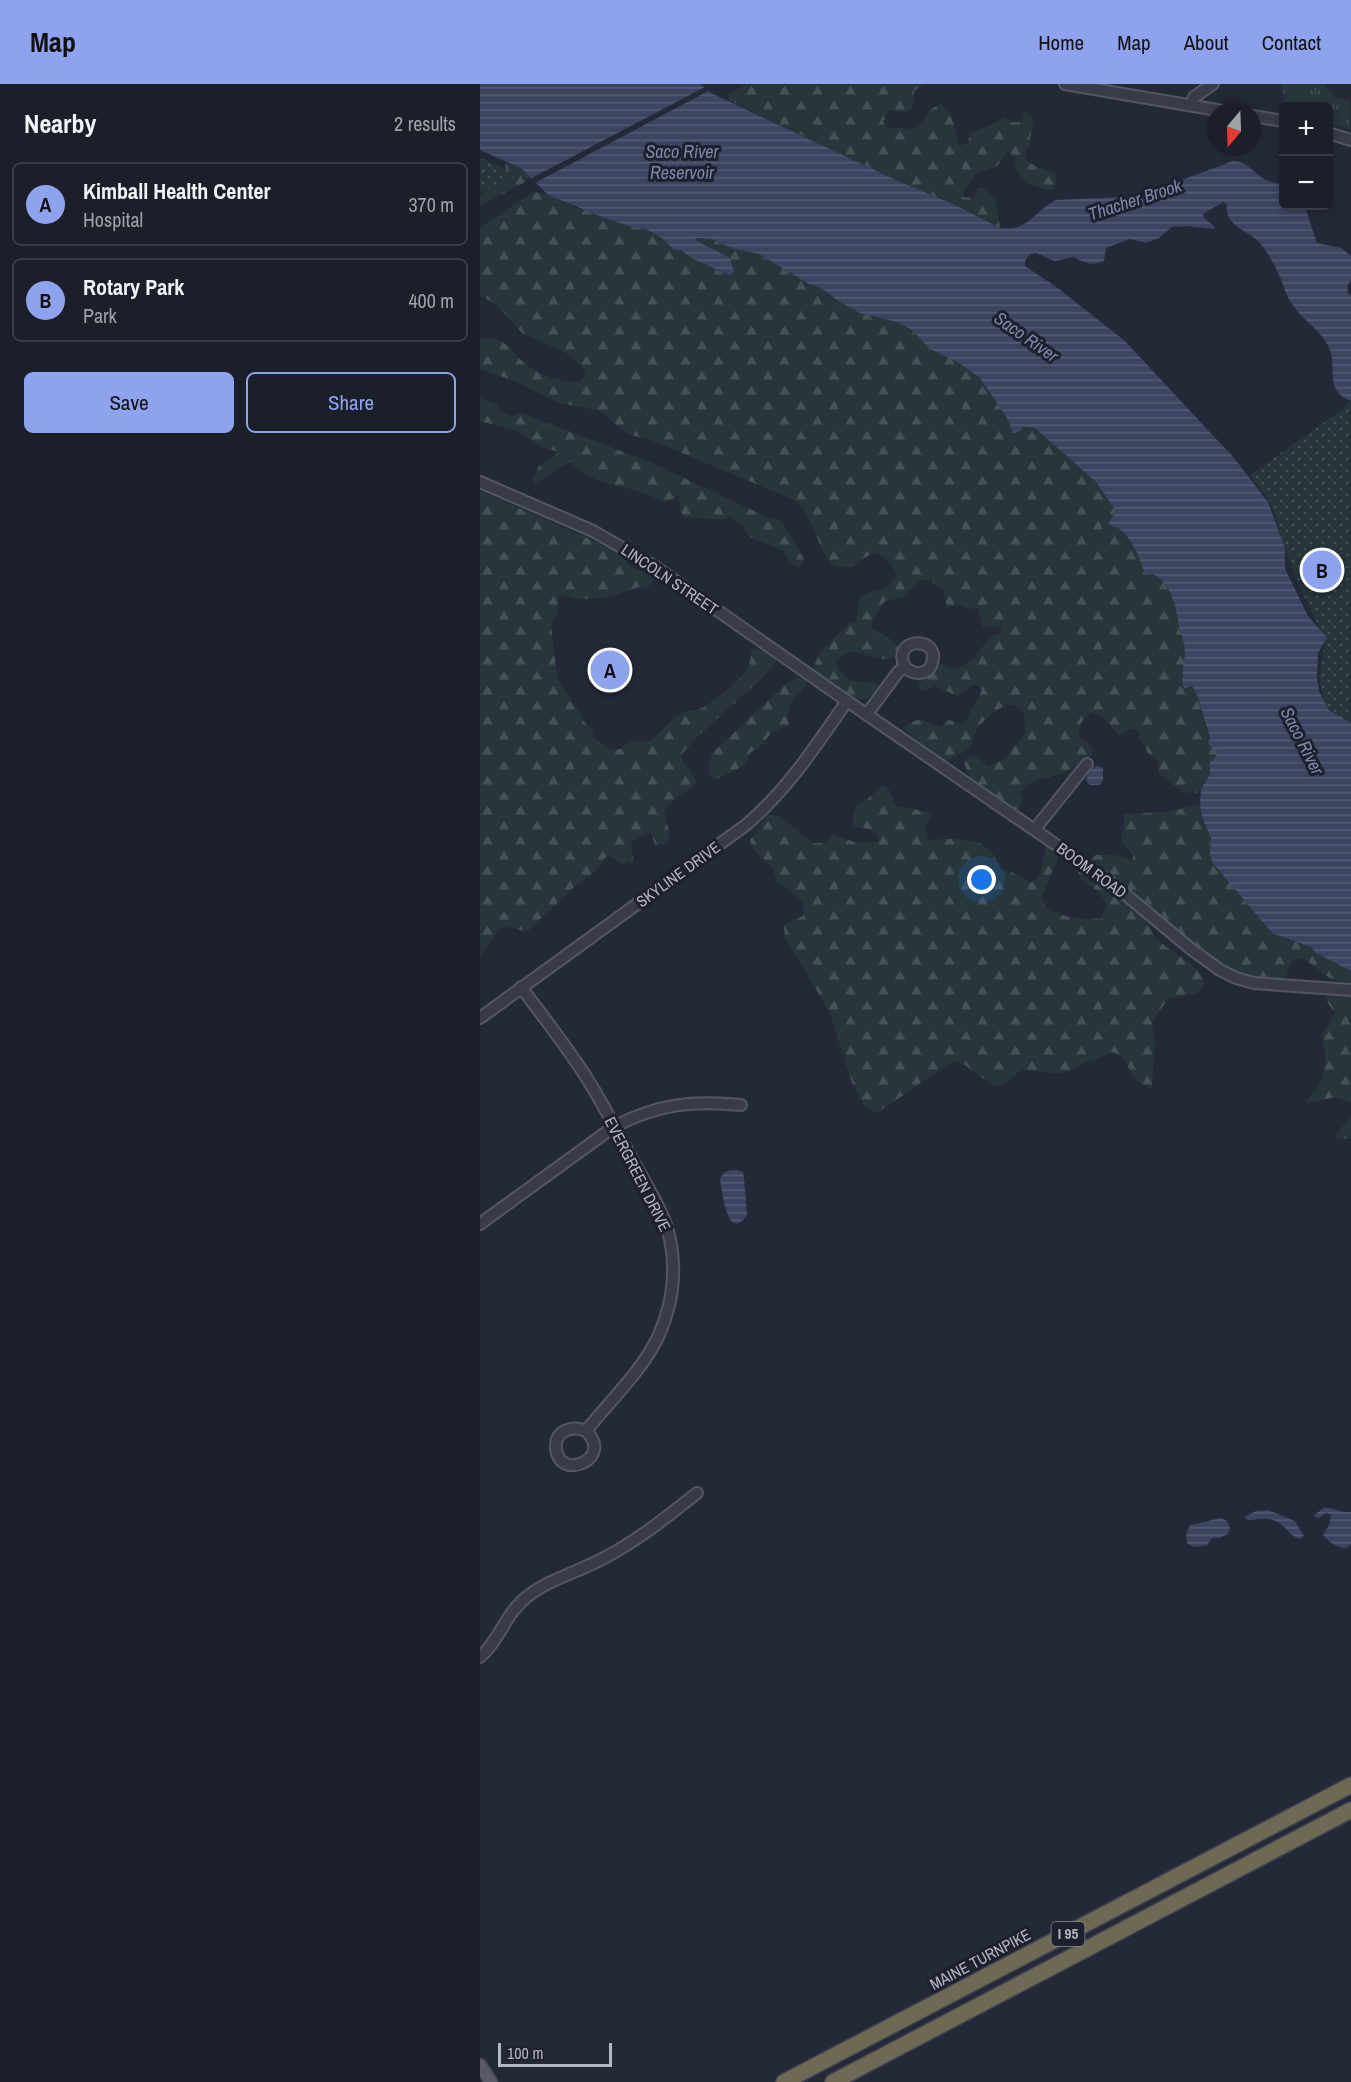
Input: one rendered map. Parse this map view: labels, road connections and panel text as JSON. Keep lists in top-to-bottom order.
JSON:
{
  "streets": {
    "highway": ["I 95", "MAINE TURNPIKE"],
    "street": [
      "LINCOLN STREET",
      "BOOM ROAD",
      "SKYLINE DRIVE",
      "EVERGREEN DRIVE"
    ]
  },
  "crossings": [
    ["LINCOLN STREET", "BOOM ROAD"],
    ["LINCOLN STREET", "SKYLINE DRIVE"],
    ["BOOM ROAD", "SKYLINE DRIVE"],
    ["SKYLINE DRIVE", "EVERGREEN DRIVE"]
  ],
  "water": ["Saco River Reservoir", "Thacher Brook", "Saco River"],
  "scale_bar": "100 m",
  "north": "bottom",
  "page": {
    "header": "Map",
    "nav": [
      "Home",
      "Map",
      "About",
      "Contact"
    ],
    "heading": ["Nearby", "2 results"],
    "map_buttons": ["+", "−"],
    "list": [
      {
        "mark": "A",
        "name": "Kimball Health Center",
        "note": "Hospital",
        "value": "370 m"
      },
      {
        "mark": "B",
        "name": "Rotary Park",
        "note": "Park",
        "value": "400 m"
      }
    ],
    "buttons": ["Save", "Share"],
    "pins": ["B", "A"],
    "scale": "100 m"
  }
}
